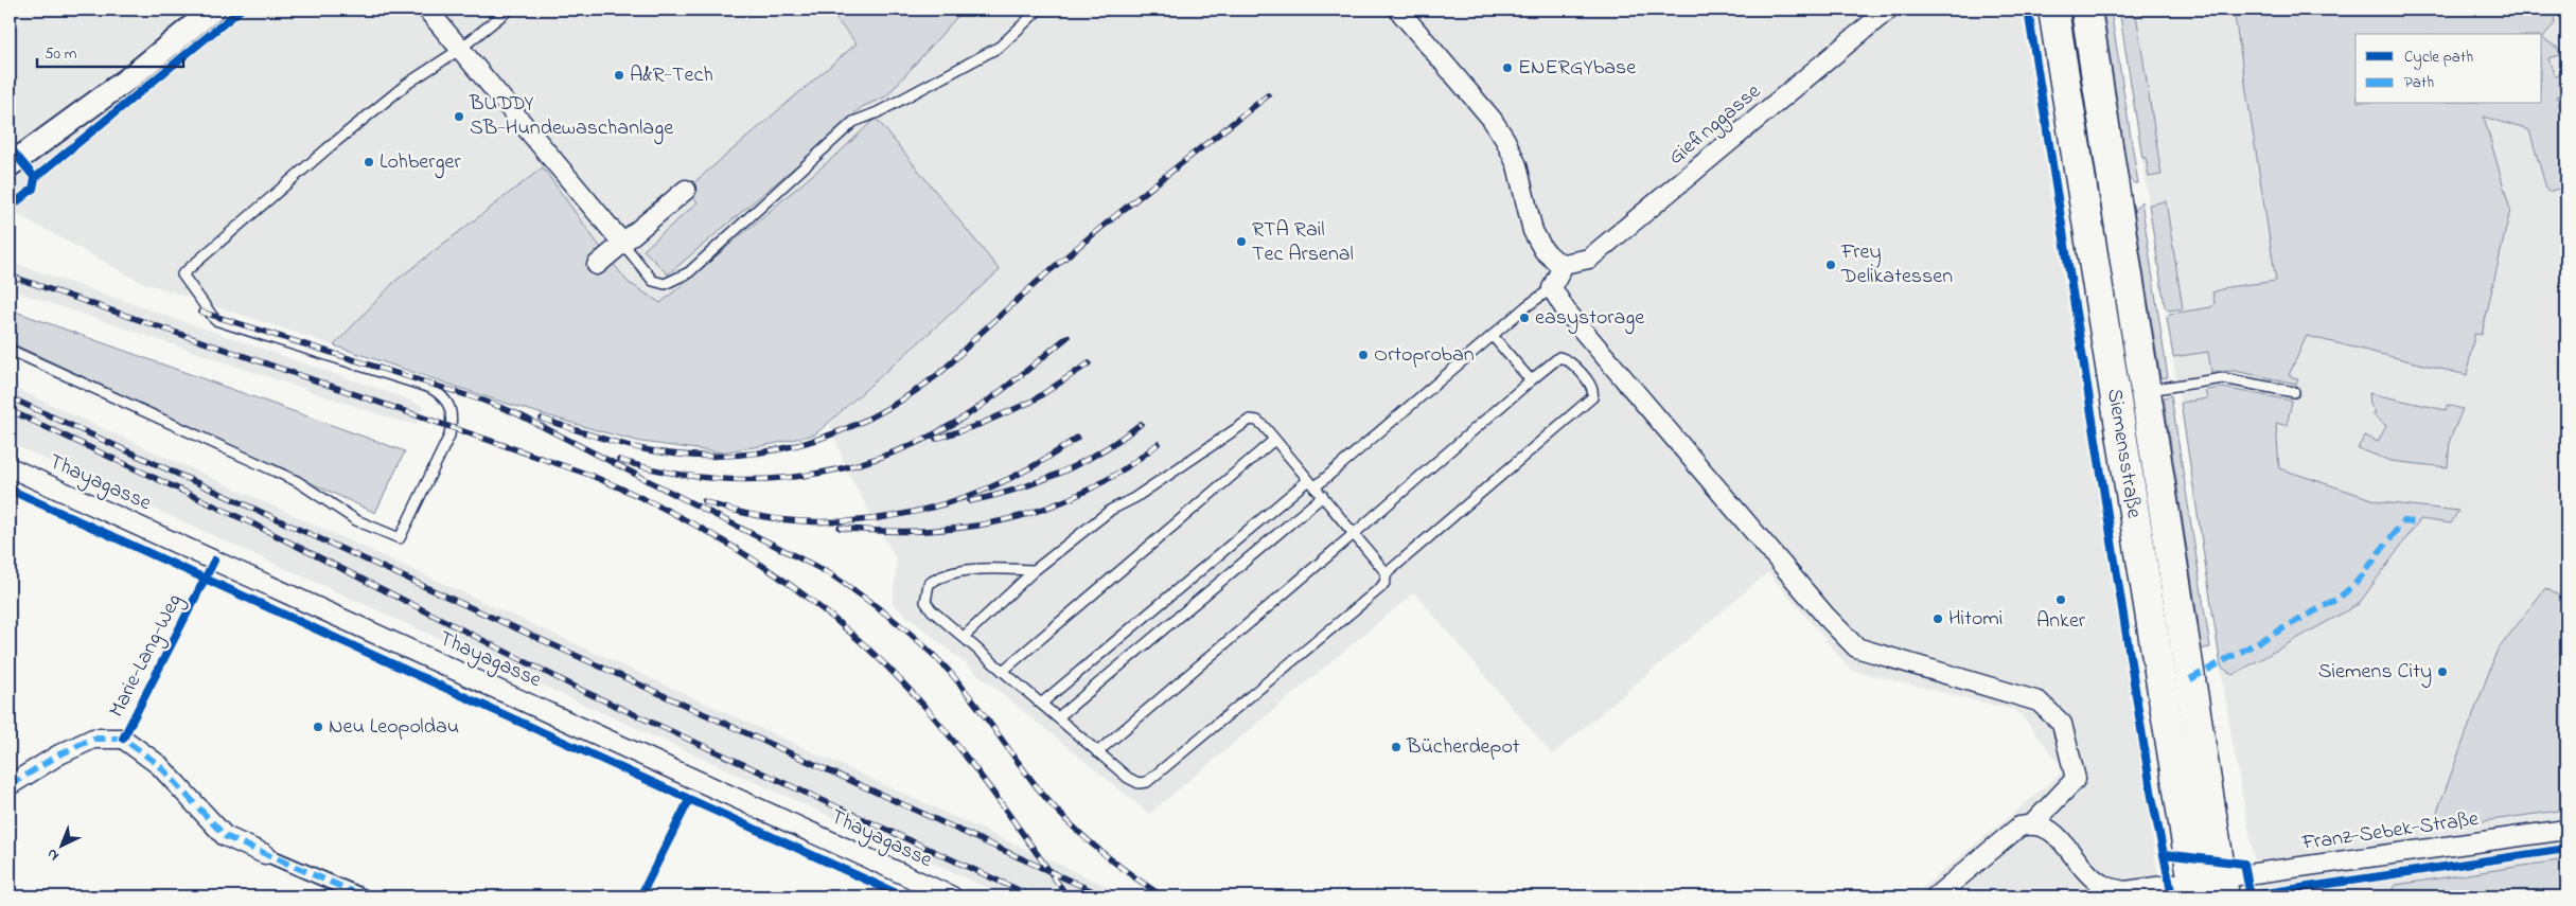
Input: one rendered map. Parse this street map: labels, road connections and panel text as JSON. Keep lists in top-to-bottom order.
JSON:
{
  "streets": {
    "main road": ["Siemensstraße"],
    "street": ["Giefinggasse", "Thayagasse", "Franz-Sebek-Straße"],
    "cycle path": ["Marie-Lang-Weg"]
  },
  "crossings": [
    ["Siemensstraße", "Franz-Sebek-Straße"]
  ],
  "places": [
    "ENERGYbase",
    "A&R-Tech",
    "BUDDY SB-Hundewaschanlage",
    "Lohberger",
    "RTA Rail Tec Arsenal",
    "Frey Delikatessen",
    "easystorage",
    "Ortoproban",
    "Anker",
    "Hitomi",
    "Siemens City",
    "Neu Leopoldau",
    "Bücherdepot"
  ],
  "legend": ["Cycle path", "Path"],
  "scale_bar": "50 m",
  "north": "bottom left"
}
